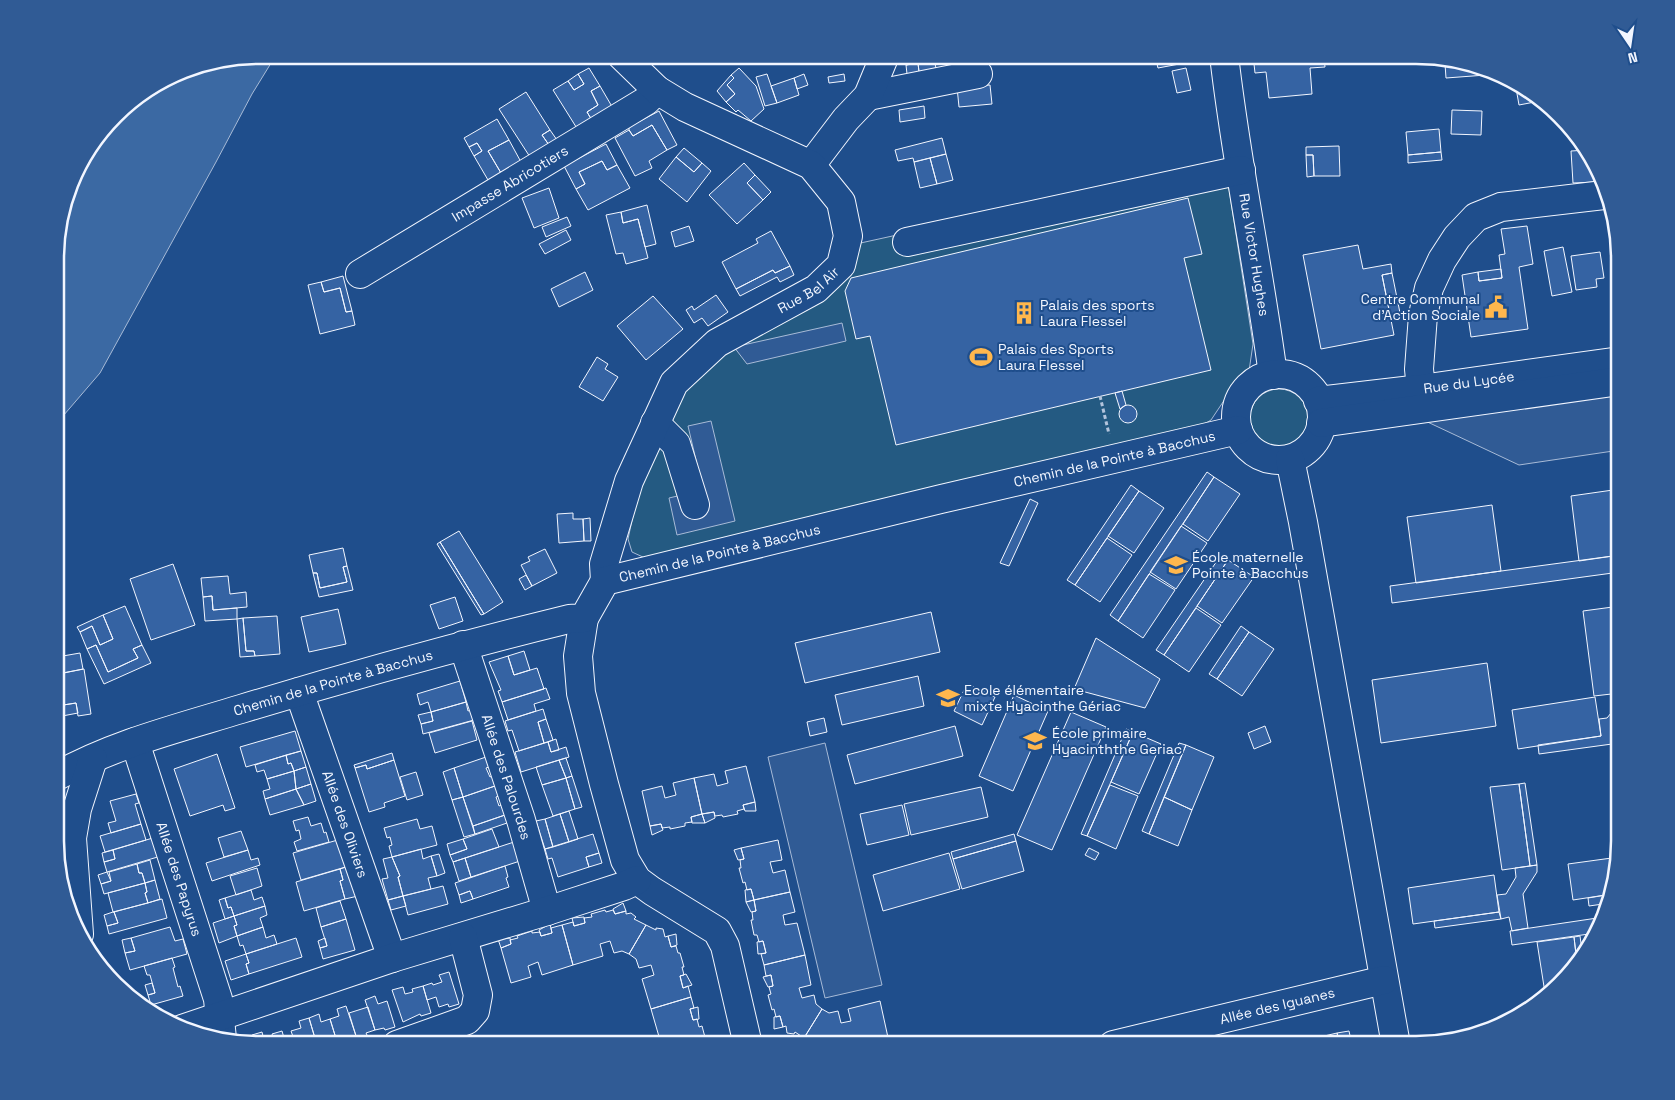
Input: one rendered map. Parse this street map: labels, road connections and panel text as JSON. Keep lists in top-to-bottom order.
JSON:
{
  "streets": {
    "street": [
      "Impasse Abricotiers",
      "Rue Victor Hughes",
      "Rue Bel Air",
      "Rue du Lycée",
      "Chemin de la Pointe à Bacchus",
      "Allée des Palourdes",
      "Allée des Oliviers",
      "Allée des Papyrus",
      "Allée des Iguanes"
    ]
  },
  "crossings": [
    ["Impasse Abricotiers", "Rue Bel Air"],
    ["Rue Victor Hughes", "Rue du Lycée"],
    ["Rue Victor Hughes", "Chemin de la Pointe à Bacchus"],
    ["Rue Bel Air", "Chemin de la Pointe à Bacchus"],
    ["Rue du Lycée", "Chemin de la Pointe à Bacchus"],
    ["Chemin de la Pointe à Bacchus", "Allée des Palourdes"],
    ["Chemin de la Pointe à Bacchus", "Allée des Oliviers"],
    ["Chemin de la Pointe à Bacchus", "Allée des Papyrus"]
  ],
  "places": {
    "public building": ["Centre Communal d’Action Sociale"],
    "building": ["Palais des sports Laura Flessel"],
    "sports": ["Palais des Sports Laura Flessel"],
    "school or university": ["École maternelle Pointe à Bacchus", "Ecole élémentaire mixte Hyacinthe Gériac", "École primaire Hyacinththe Geriac"]
  },
  "north": "bottom"
}
